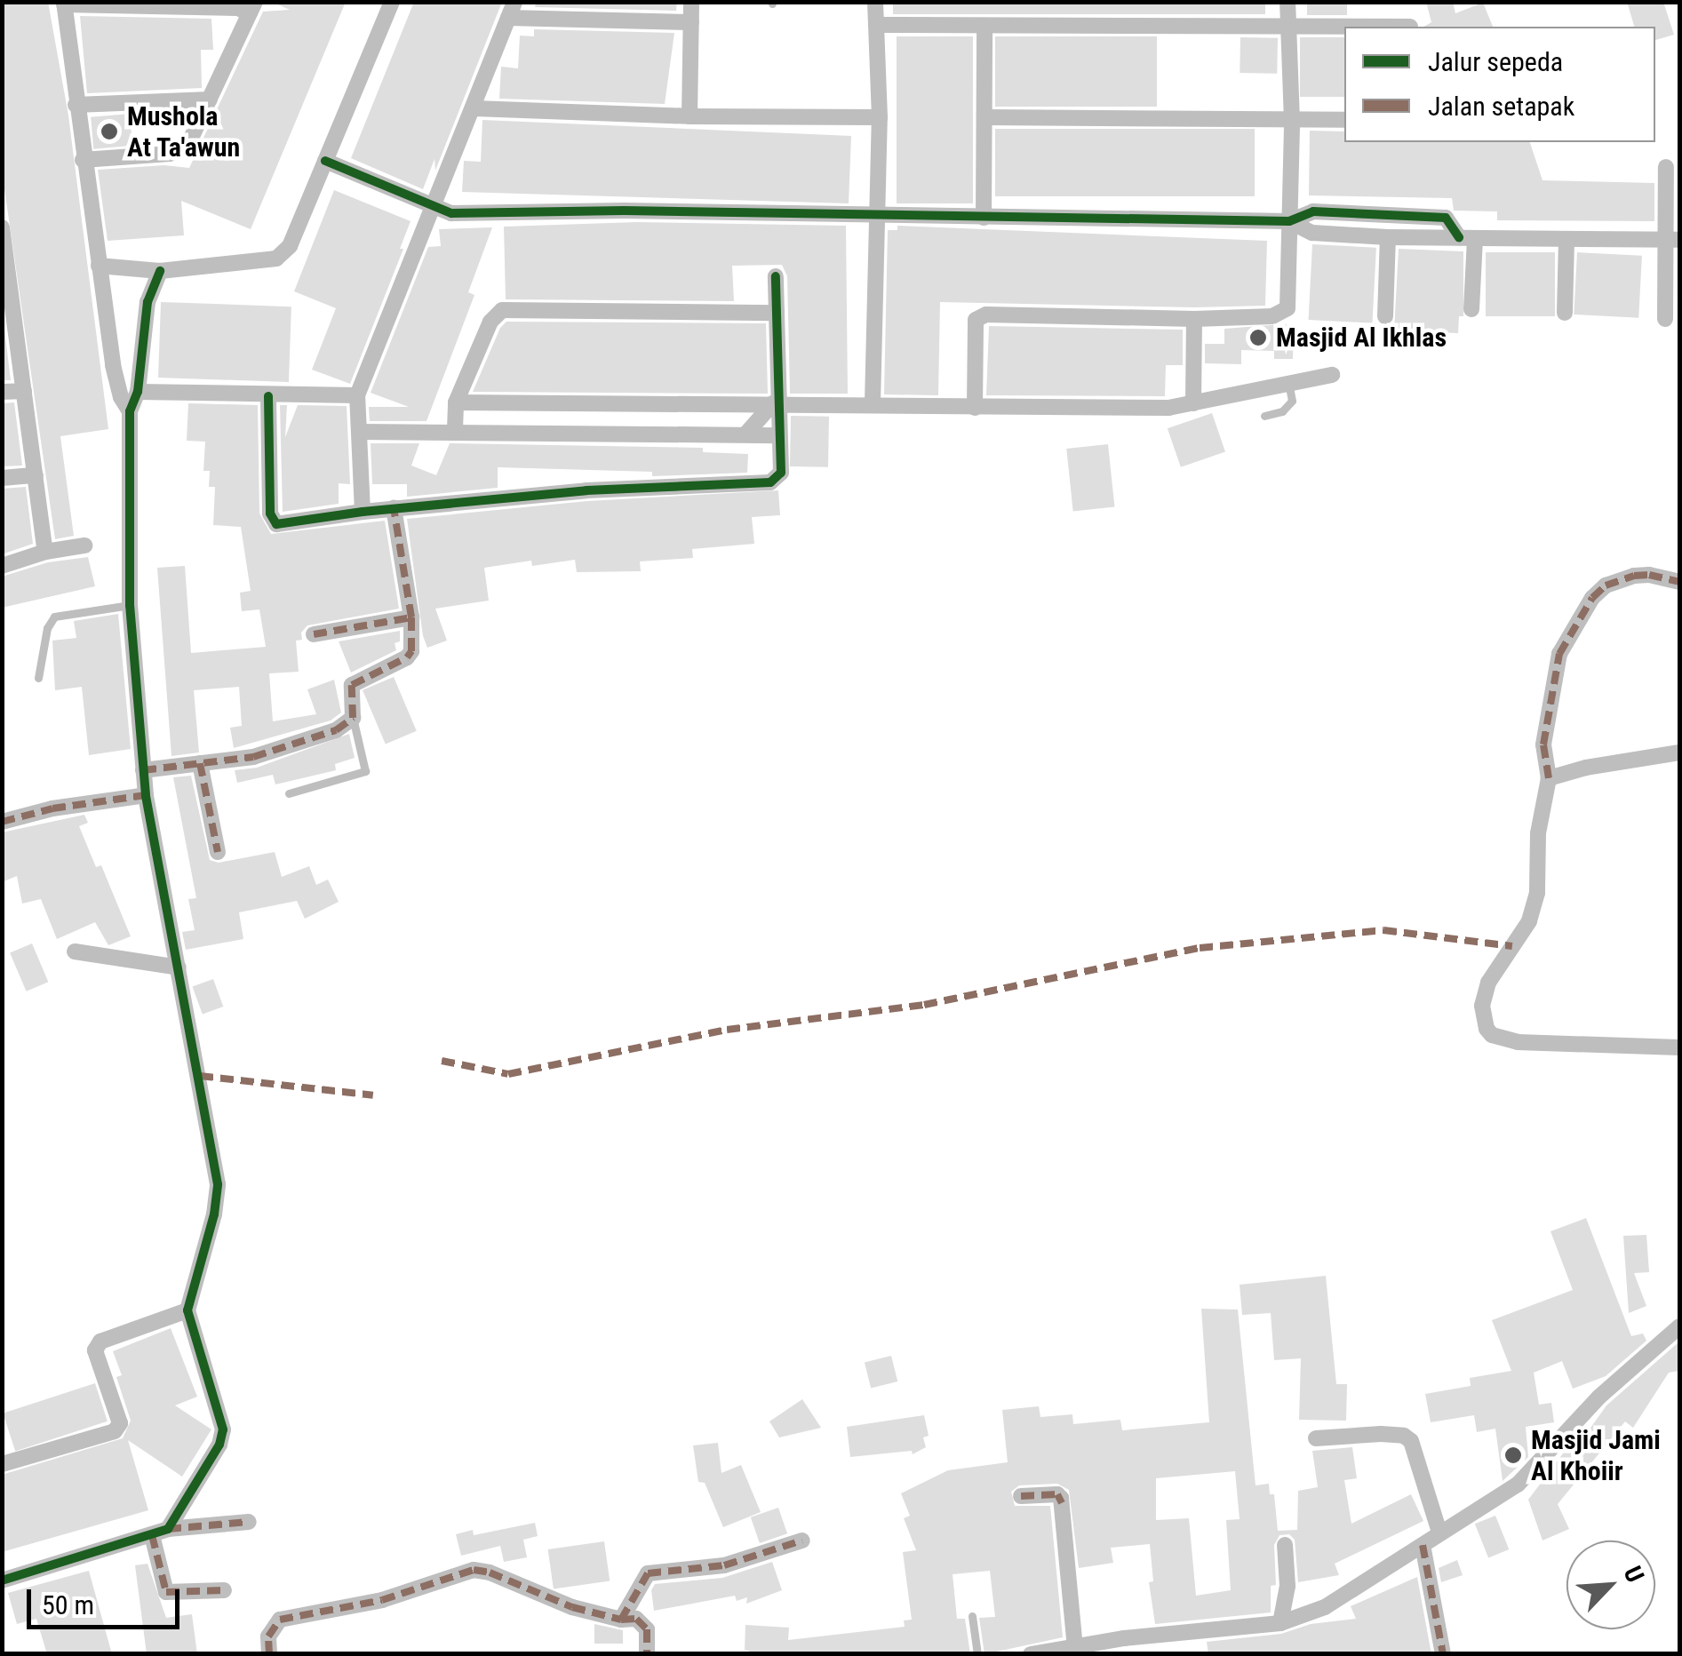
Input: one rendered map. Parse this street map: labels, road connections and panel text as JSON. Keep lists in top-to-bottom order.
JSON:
{
  "places": ["Mushola At Ta'awun", "Masjid Al Ikhlas", "Masjid Jami Al Khoiir"],
  "legend": ["Jalur sepeda", "Jalan setapak"],
  "scale_bar": "50 m",
  "north": "top right"
}
